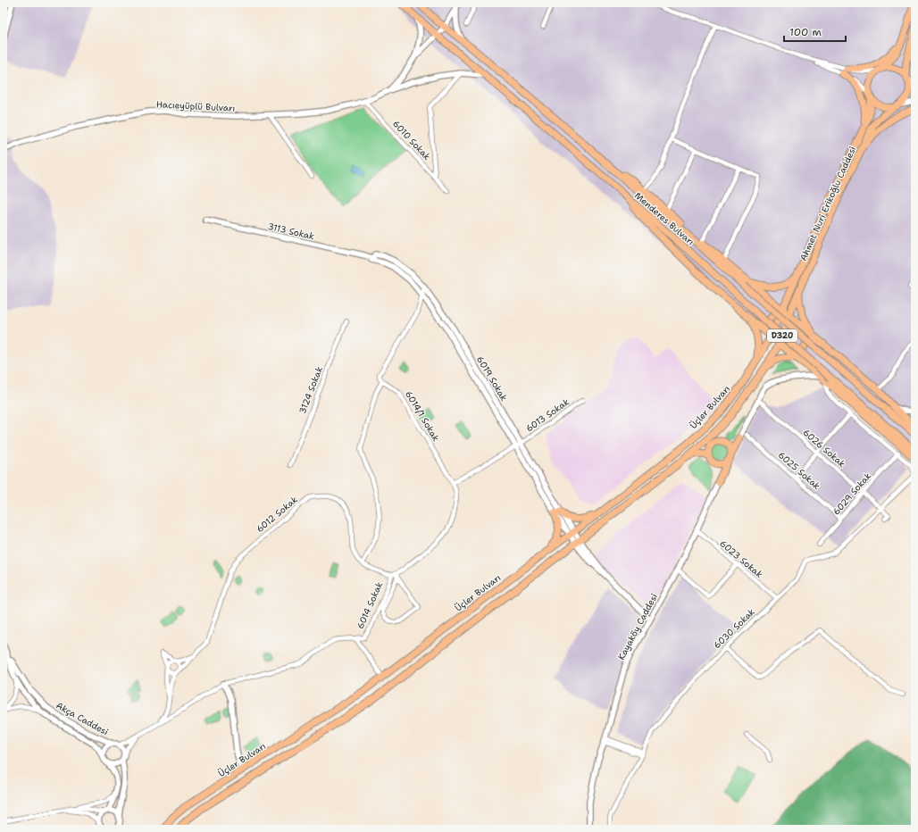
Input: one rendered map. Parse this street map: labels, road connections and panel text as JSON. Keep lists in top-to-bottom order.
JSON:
{
  "streets": {
    "main road": [
      "Ahmet Nuri Erikoğlu Caddesi",
      "Menderes Bulvarı",
      "D320",
      "Üçler Bulvarı"
    ],
    "street": [
      "Hacıeyüplü Bulvarı",
      "6010 Sokak",
      "3113 Sokak",
      "6019 Sokak",
      "3124 Sokak",
      "6013 Sokak",
      "6014/1 Sokak",
      "6026 Sokak",
      "6025 Sokak",
      "6029 Sokak",
      "6012 Sokak",
      "6023 Sokak",
      "6014 Sokak",
      "Kayaköy Caddesi",
      "6030 Sokak",
      "Akça Caddesi"
    ]
  },
  "crossings": [
    ["Hacıeyüplü Bulvarı", "6010 Sokak"],
    ["Hacıeyüplü Bulvarı", "Menderes Bulvarı"],
    ["Ahmet Nuri Erikoğlu Caddesi", "Üçler Bulvarı"],
    ["3113 Sokak", "6019 Sokak"],
    ["6019 Sokak", "Üçler Bulvarı"],
    ["6019 Sokak", "6013 Sokak"],
    ["6019 Sokak", "Kayaköy Caddesi"],
    ["6026 Sokak", "6029 Sokak"],
    ["6026 Sokak", "6030 Sokak"],
    ["6025 Sokak", "6029 Sokak"],
    ["6012 Sokak", "6014 Sokak"],
    ["6023 Sokak", "Kayaköy Caddesi"],
    ["6023 Sokak", "6030 Sokak"],
    ["6014 Sokak", "Akça Caddesi"]
  ],
  "scale_bar": "100 m"
}
